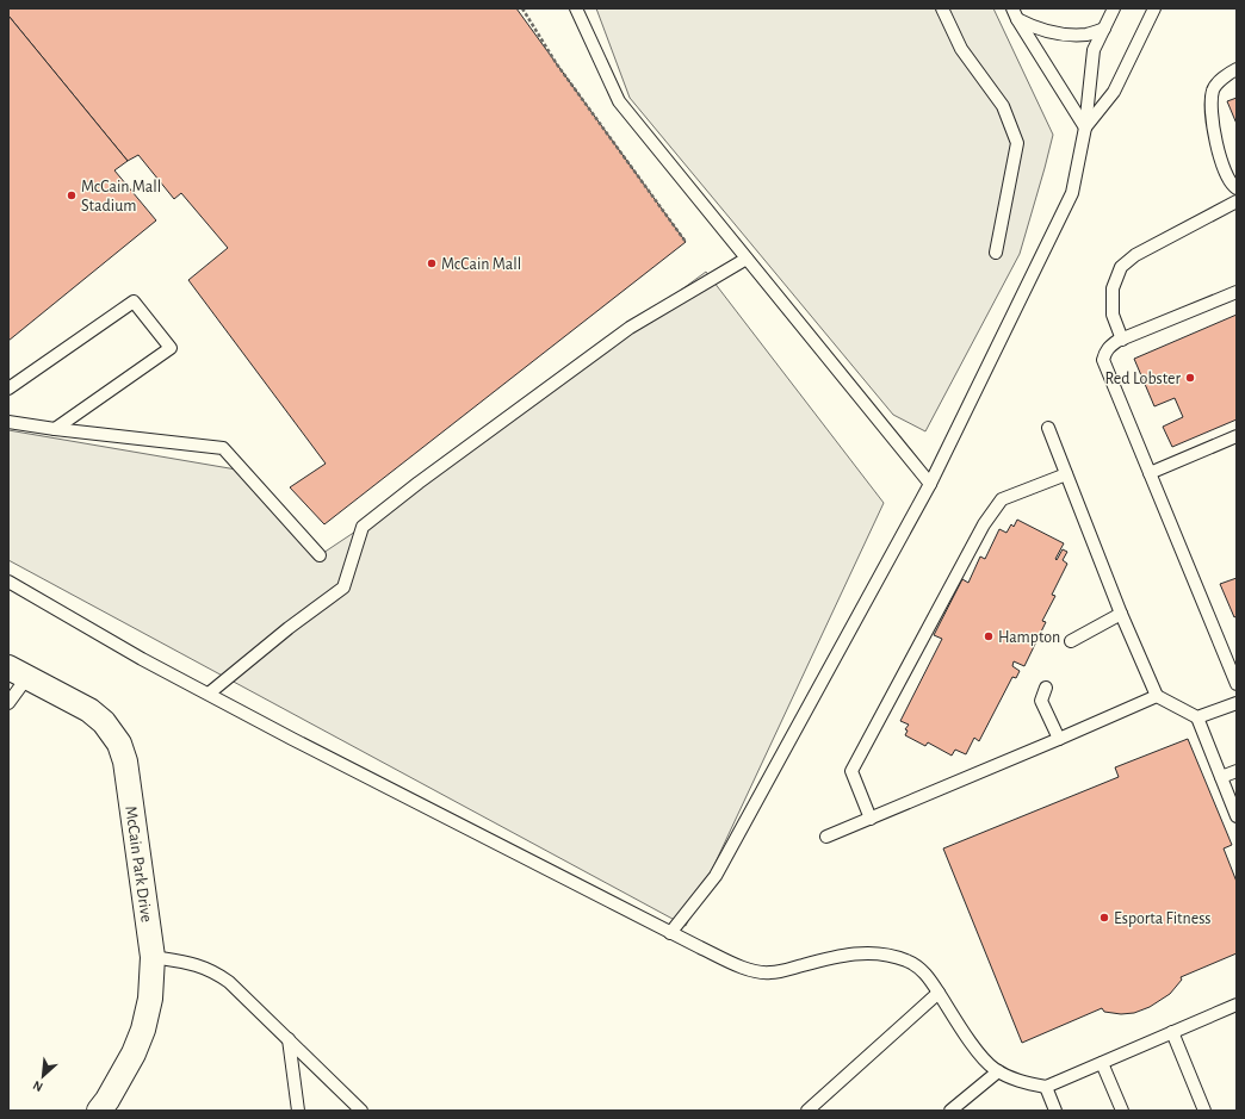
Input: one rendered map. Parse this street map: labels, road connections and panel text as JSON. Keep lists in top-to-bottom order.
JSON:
{
  "streets": {
    "street": ["McCain Park Drive"]
  },
  "places": [
    "McCain Mall Stadium",
    "McCain Mall",
    "Red Lobster",
    "Hampton",
    "Esporta Fitness"
  ],
  "north": "bottom left"
}
